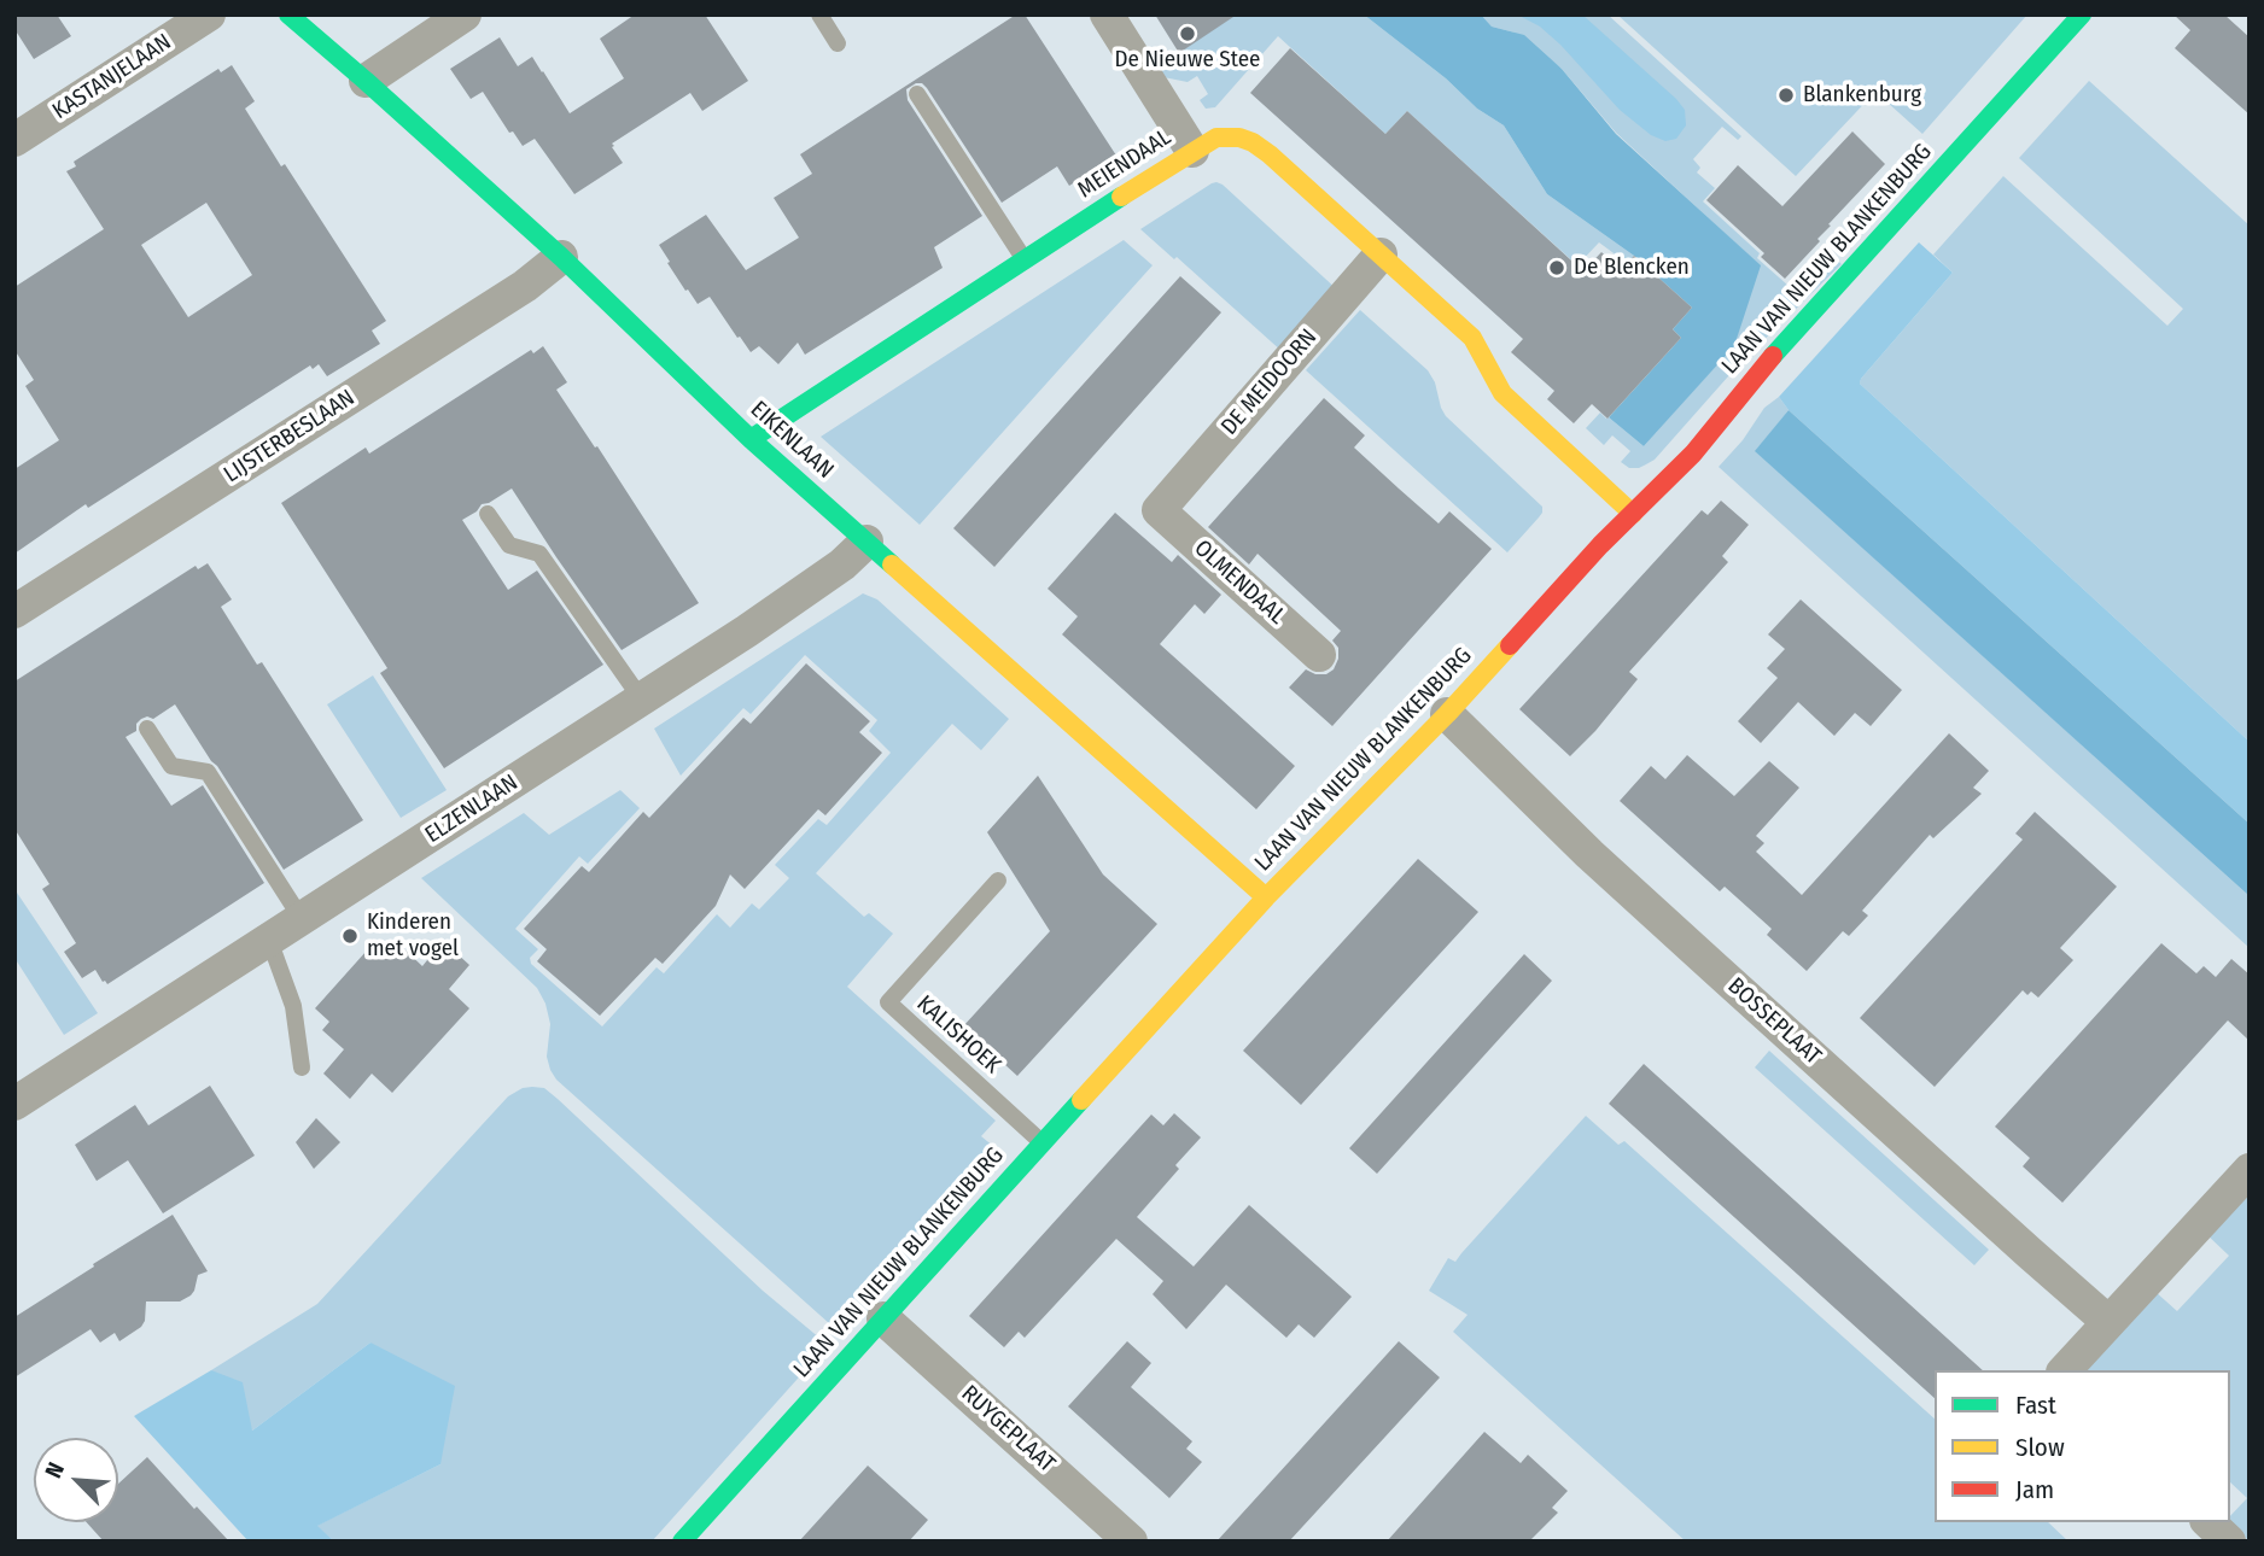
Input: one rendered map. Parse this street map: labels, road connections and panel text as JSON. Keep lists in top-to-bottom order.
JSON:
{
  "streets": {
    "street": [
      "KASTANJELAAN",
      "MEIENDAAL",
      "LAAN VAN NIEUW BLANKENBURG",
      "DE MEIDOORN",
      "LIJSTERBESLAAN",
      "EIKENLAAN",
      "OLMENDAAL",
      "ELZENLAAN",
      "BOSSEPLAAT",
      "RUYGEPLAAT"
    ],
    "lane": ["KALISHOEK"]
  },
  "crossings": [
    ["MEIENDAAL", "LAAN VAN NIEUW BLANKENBURG"],
    ["MEIENDAAL", "DE MEIDOORN"],
    ["MEIENDAAL", "EIKENLAAN"],
    ["LAAN VAN NIEUW BLANKENBURG", "EIKENLAAN"],
    ["LAAN VAN NIEUW BLANKENBURG", "BOSSEPLAAT"],
    ["LAAN VAN NIEUW BLANKENBURG", "KALISHOEK"],
    ["LAAN VAN NIEUW BLANKENBURG", "RUYGEPLAAT"],
    ["DE MEIDOORN", "OLMENDAAL"],
    ["LIJSTERBESLAAN", "EIKENLAAN"],
    ["EIKENLAAN", "ELZENLAAN"]
  ],
  "places": [
    "De Nieuwe Stee",
    "Blankenburg",
    "De Blencken",
    "Kinderen met vogel"
  ],
  "legend": ["Fast", "Slow", "Jam"],
  "north": "top left"
}
